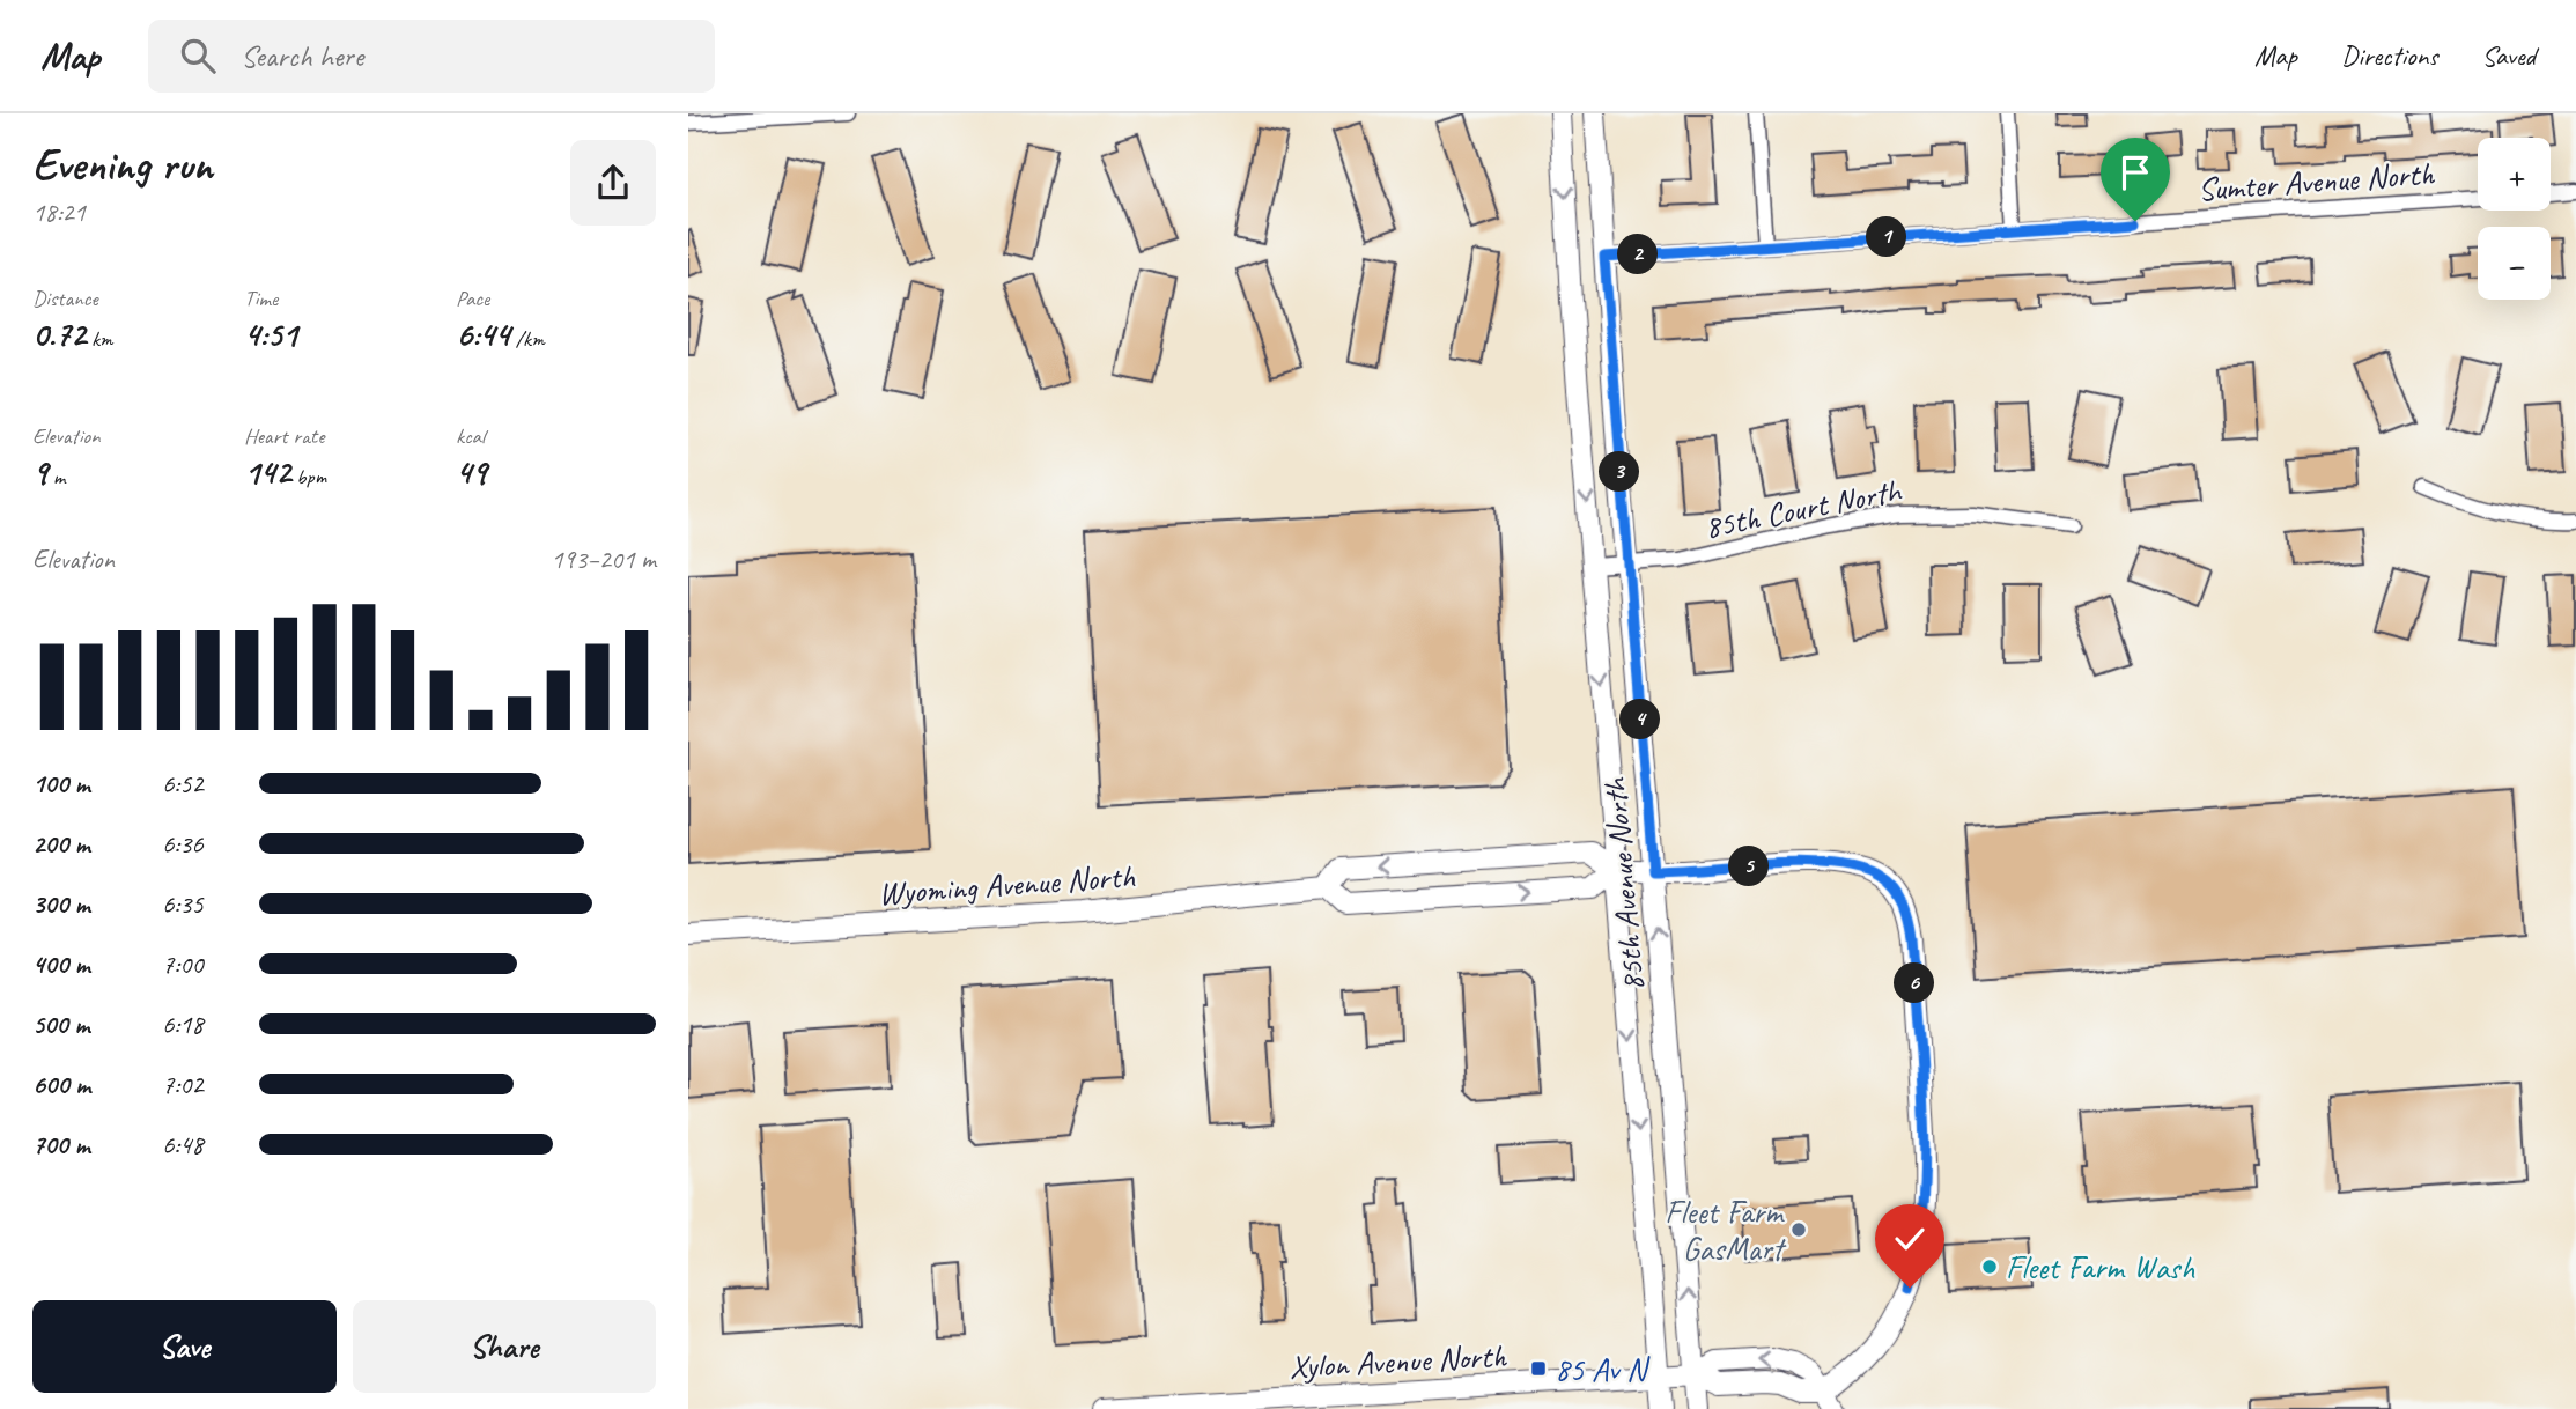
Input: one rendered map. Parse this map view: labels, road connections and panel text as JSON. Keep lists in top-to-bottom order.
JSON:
{
  "streets": {
    "street": [
      "Sumter Avenue North",
      "85th Court North",
      "Wyoming Avenue North",
      "85th Avenue North",
      "Xylon Avenue North"
    ]
  },
  "crossings": [
    ["Sumter Avenue North", "85th Avenue North"],
    ["85th Court North", "85th Avenue North"],
    ["Wyoming Avenue North", "85th Avenue North"],
    ["Wyoming Avenue North", "Xylon Avenue North"],
    ["85th Avenue North", "Xylon Avenue North"]
  ],
  "places": {
    "other": ["Fleet Farm GasMart", "Fleet Farm Wash"],
    "transit": ["85 Av N"]
  },
  "page": {
    "header": "Map",
    "search": "Search here",
    "nav": ["Map", "Directions", "Saved"],
    "heading": ["Evening run", "18:21"],
    "map_buttons": ["+", "−"],
    "pins": [
      "1",
      "2",
      "3",
      "4",
      "5",
      "6"
    ],
    "stats": [
      ["Distance", "0.72 km"],
      ["Time", "4:51"],
      ["Pace", "6:44 /km"],
      ["Elevation", "9 m"],
      ["Heart rate", "142 bpm"],
      ["kcal", "49"]
    ],
    "chart": ["Elevation", "193–201 m"],
    "list": [
      {
        "name": "100 m",
        "note": "6:52"
      },
      {
        "name": "200 m",
        "note": "6:36"
      },
      {
        "name": "300 m",
        "note": "6:35"
      },
      {
        "name": "400 m",
        "note": "7:00"
      },
      {
        "name": "500 m",
        "note": "6:18"
      },
      {
        "name": "600 m",
        "note": "7:02"
      },
      {
        "name": "700 m",
        "note": "6:48"
      }
    ],
    "buttons": ["Save", "Share"]
  }
}
